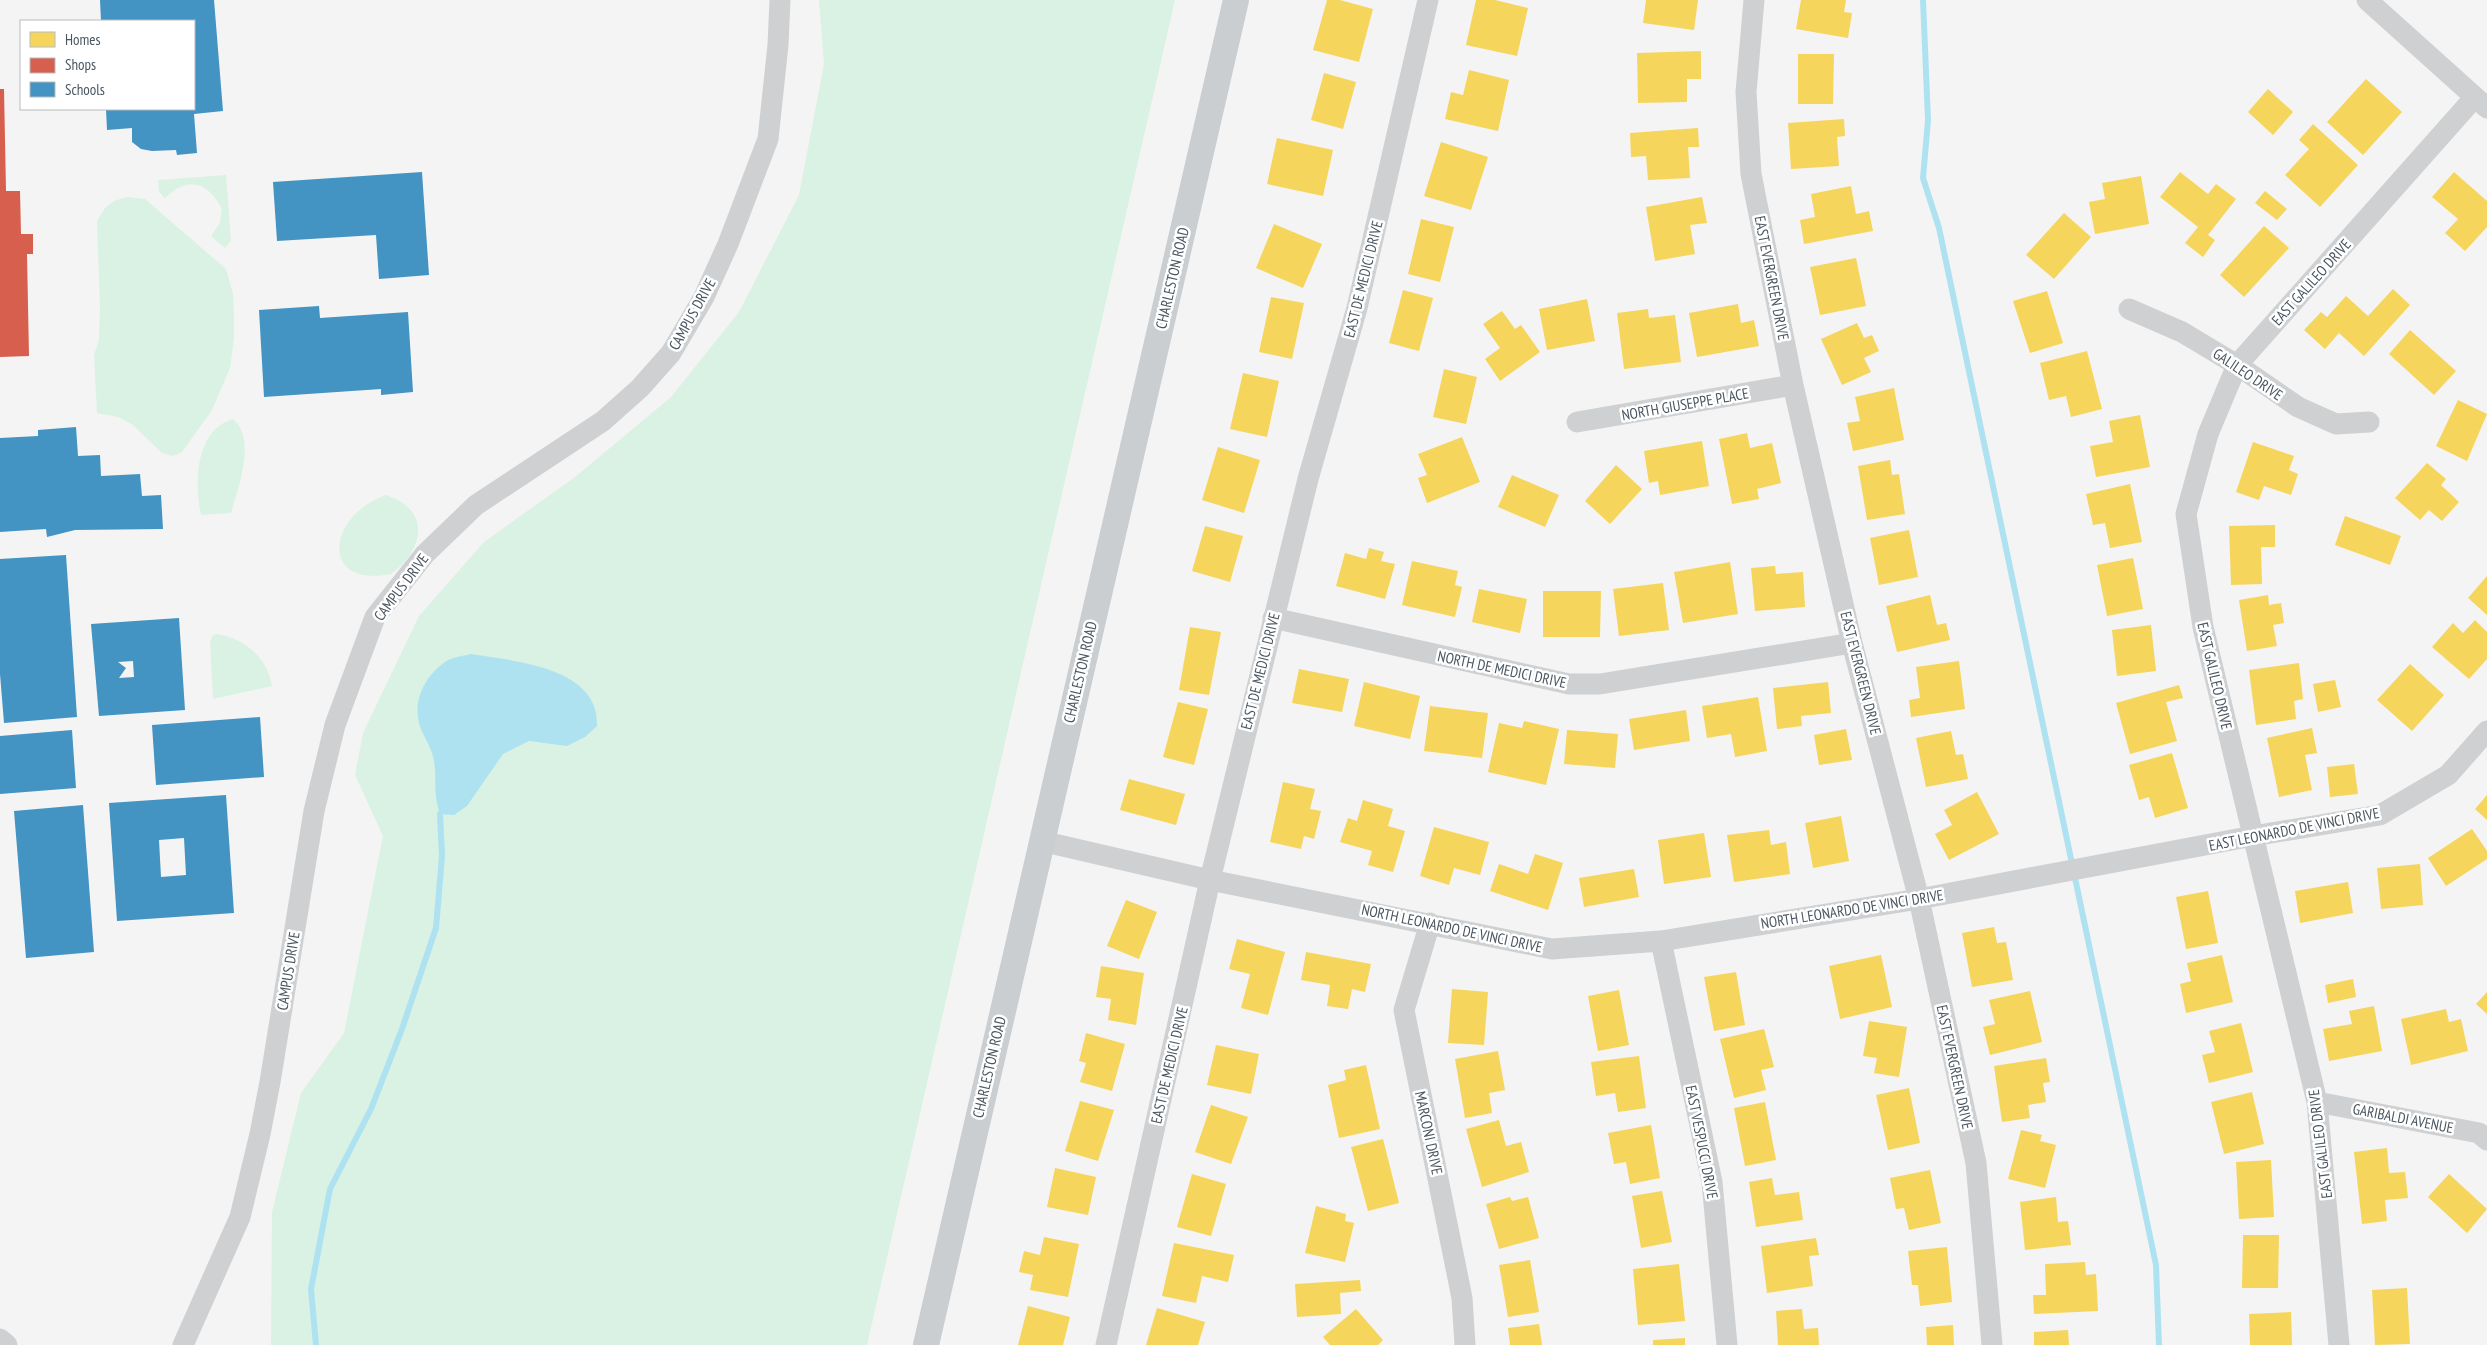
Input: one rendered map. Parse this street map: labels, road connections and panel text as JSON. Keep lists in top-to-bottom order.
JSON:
{
  "streets": {
    "main road": ["CHARLESTON ROAD"],
    "street": [
      "EAST EVERGREEN DRIVE",
      "EAST DE MEDICI DRIVE",
      "EAST GALILEO DRIVE",
      "CAMPUS DRIVE",
      "GALILEO DRIVE",
      "NORTH GIUSEPPE PLACE",
      "NORTH DE MEDICI DRIVE",
      "EAST LEONARDO DE VINCI DRIVE",
      "NORTH LEONARDO DE VINCI DRIVE",
      "GARIBALDI AVENUE",
      "MARCONI DRIVE",
      "EAST VESPUCCI DRIVE"
    ]
  },
  "crossings": [
    ["CHARLESTON ROAD", "NORTH LEONARDO DE VINCI DRIVE"],
    ["EAST EVERGREEN DRIVE", "NORTH GIUSEPPE PLACE"],
    ["EAST EVERGREEN DRIVE", "NORTH DE MEDICI DRIVE"],
    ["EAST EVERGREEN DRIVE", "NORTH LEONARDO DE VINCI DRIVE"],
    ["EAST DE MEDICI DRIVE", "NORTH DE MEDICI DRIVE"],
    ["EAST DE MEDICI DRIVE", "NORTH LEONARDO DE VINCI DRIVE"],
    ["EAST GALILEO DRIVE", "GALILEO DRIVE"],
    ["EAST GALILEO DRIVE", "EAST LEONARDO DE VINCI DRIVE"],
    ["EAST GALILEO DRIVE", "GARIBALDI AVENUE"],
    ["EAST LEONARDO DE VINCI DRIVE", "NORTH LEONARDO DE VINCI DRIVE"],
    ["NORTH LEONARDO DE VINCI DRIVE", "MARCONI DRIVE"],
    ["NORTH LEONARDO DE VINCI DRIVE", "EAST VESPUCCI DRIVE"]
  ],
  "legend": ["Homes", "Shops", "Schools"]
}
